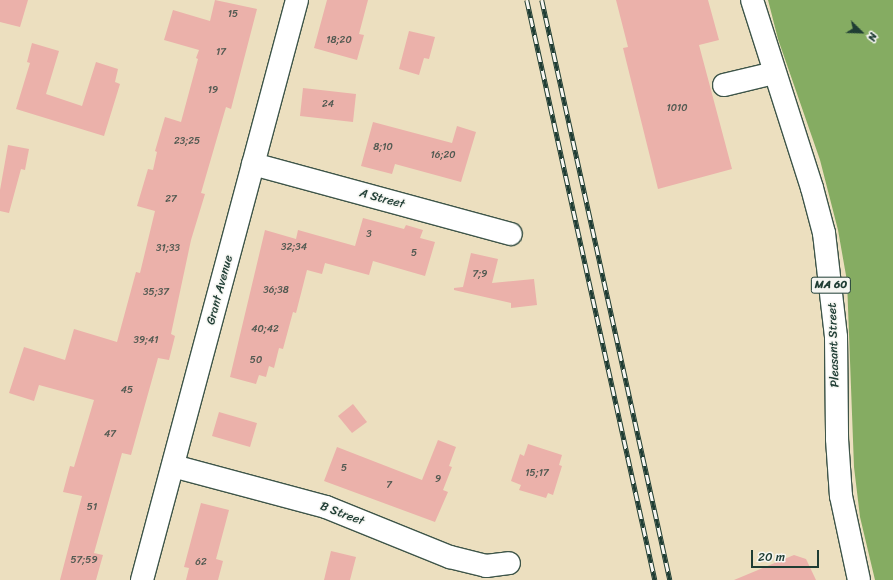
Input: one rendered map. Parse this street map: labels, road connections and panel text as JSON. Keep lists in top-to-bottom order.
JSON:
{
  "streets": {
    "street": [
      "A Street",
      "MA 60",
      "Grant Avenue",
      "Pleasant Street",
      "B Street"
    ]
  },
  "crossings": [
    ["A Street", "Grant Avenue"],
    ["Grant Avenue", "B Street"]
  ],
  "house_numbers": [
    "15",
    "18;20",
    "17",
    "19",
    "24",
    "1010",
    "23;25",
    "8;10",
    "16;20",
    "27",
    "3",
    "32;34",
    "31;33",
    "5",
    "7;9",
    "36;38",
    "35;37",
    "40;42",
    "39;41",
    "50",
    "45",
    "47",
    "5",
    "15;17",
    "9",
    "7",
    "51",
    "57;59",
    "62"
  ],
  "scale_bar": "20 m",
  "north": "bottom right"
}
